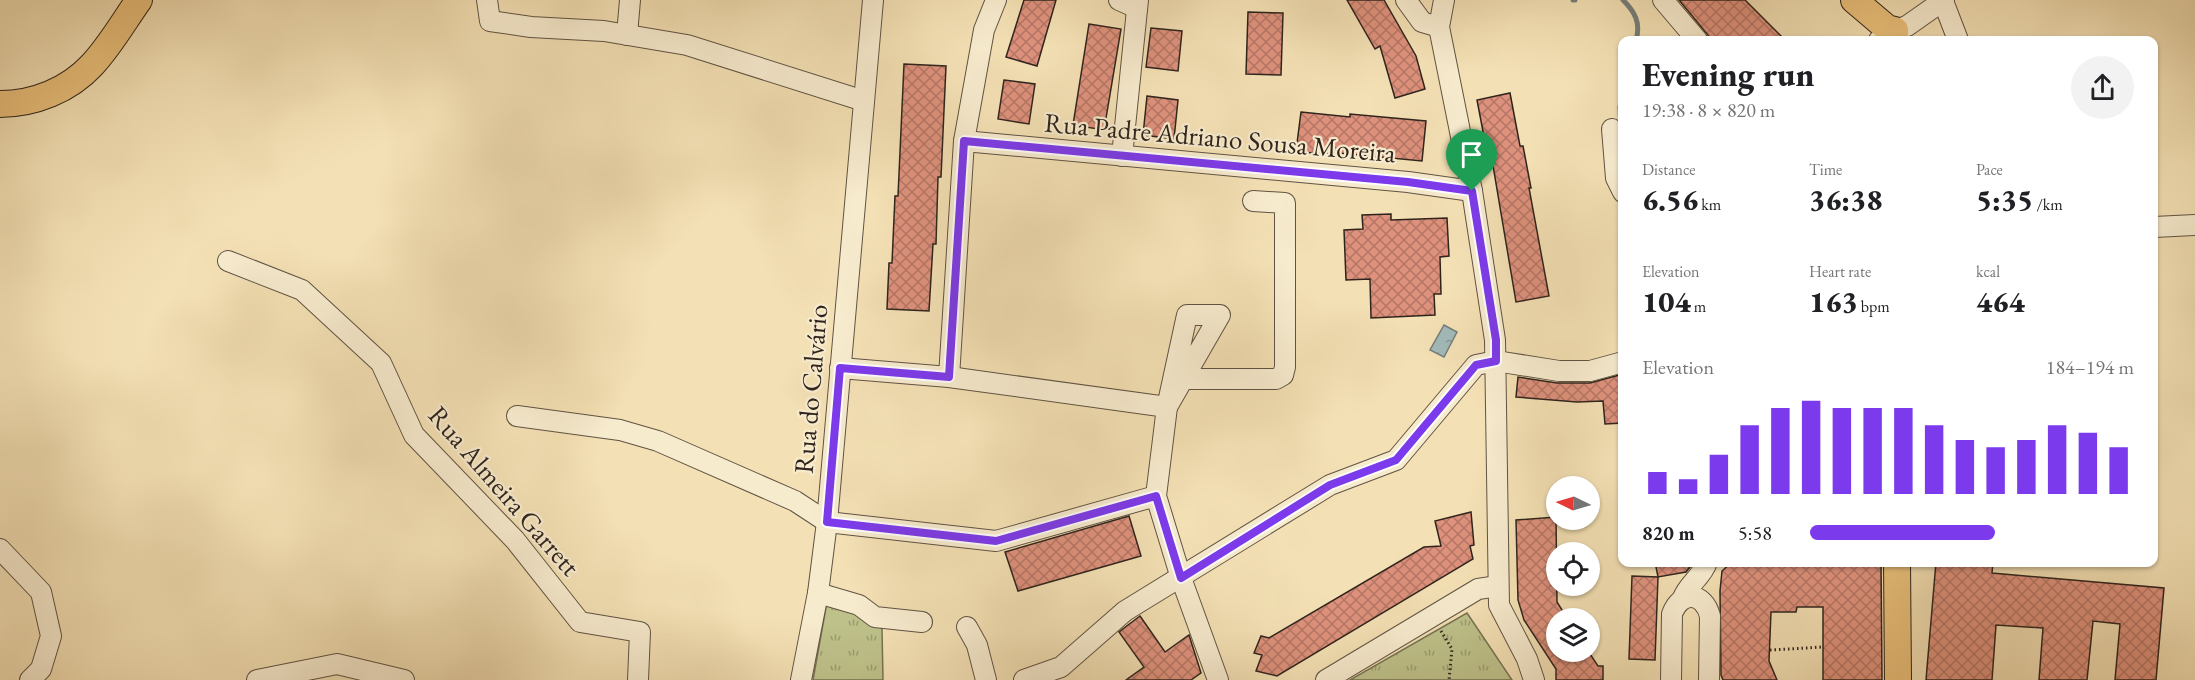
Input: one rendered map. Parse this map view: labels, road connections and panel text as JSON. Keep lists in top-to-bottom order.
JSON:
{
  "streets": {
    "street": ["Rua Padre Adriano Sousa Moreira", "Rua do Calvário", "Rua Almeira Garrett"]
  },
  "north": "left",
  "page": {
    "heading": ["Evening run", "19:38 · 8 × 820 m"],
    "stats": [
      ["Distance", "6.56 km"],
      ["Time", "36:38"],
      ["Pace", "5:35 /km"],
      ["Elevation", "104 m"],
      ["Heart rate", "163 bpm"],
      ["kcal", "464"]
    ],
    "chart": ["Elevation", "184–194 m"],
    "list": [
      {
        "name": "820 m",
        "note": "5:58"
      }
    ]
  }
}
